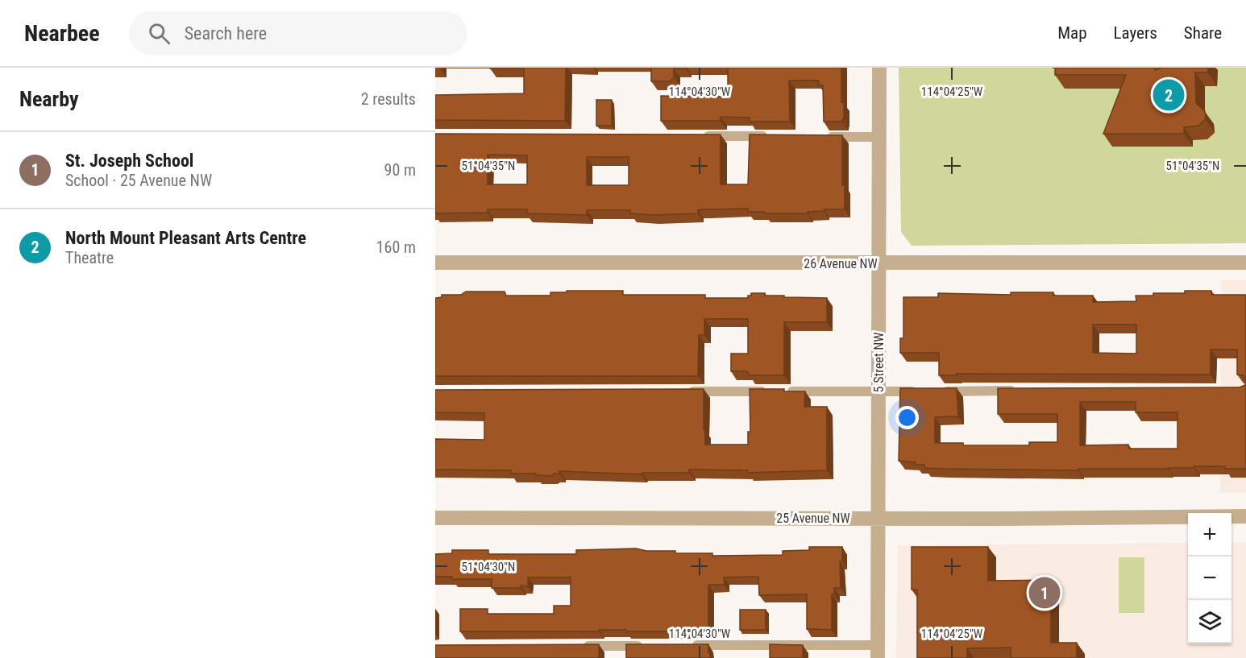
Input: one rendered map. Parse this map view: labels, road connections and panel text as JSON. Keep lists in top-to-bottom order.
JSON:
{
  "streets": {
    "street": ["26 Avenue NW", "5 Street NW", "25 Avenue NW"]
  },
  "crossings": [
    ["26 Avenue NW", "5 Street NW"],
    ["5 Street NW", "25 Avenue NW"]
  ],
  "page": {
    "header": "Nearbee",
    "search": "Search here",
    "nav": ["Map", "Layers", "Share"],
    "heading": ["Nearby", "2 results"],
    "pins": ["2", "1"],
    "list": [
      {
        "mark": "1",
        "name": "St. Joseph School",
        "note": "School · 25 Avenue NW",
        "value": "90 m"
      },
      {
        "mark": "2",
        "name": "North Mount Pleasant Arts Centre",
        "note": "Theatre",
        "value": "160 m"
      }
    ],
    "map_buttons": ["+", "−"]
  },
  "coordinates": [
    "114°04'30\"W",
    "114°04'25\"W",
    "51°04'35\"N",
    "51°04'30\"N"
  ]
}
